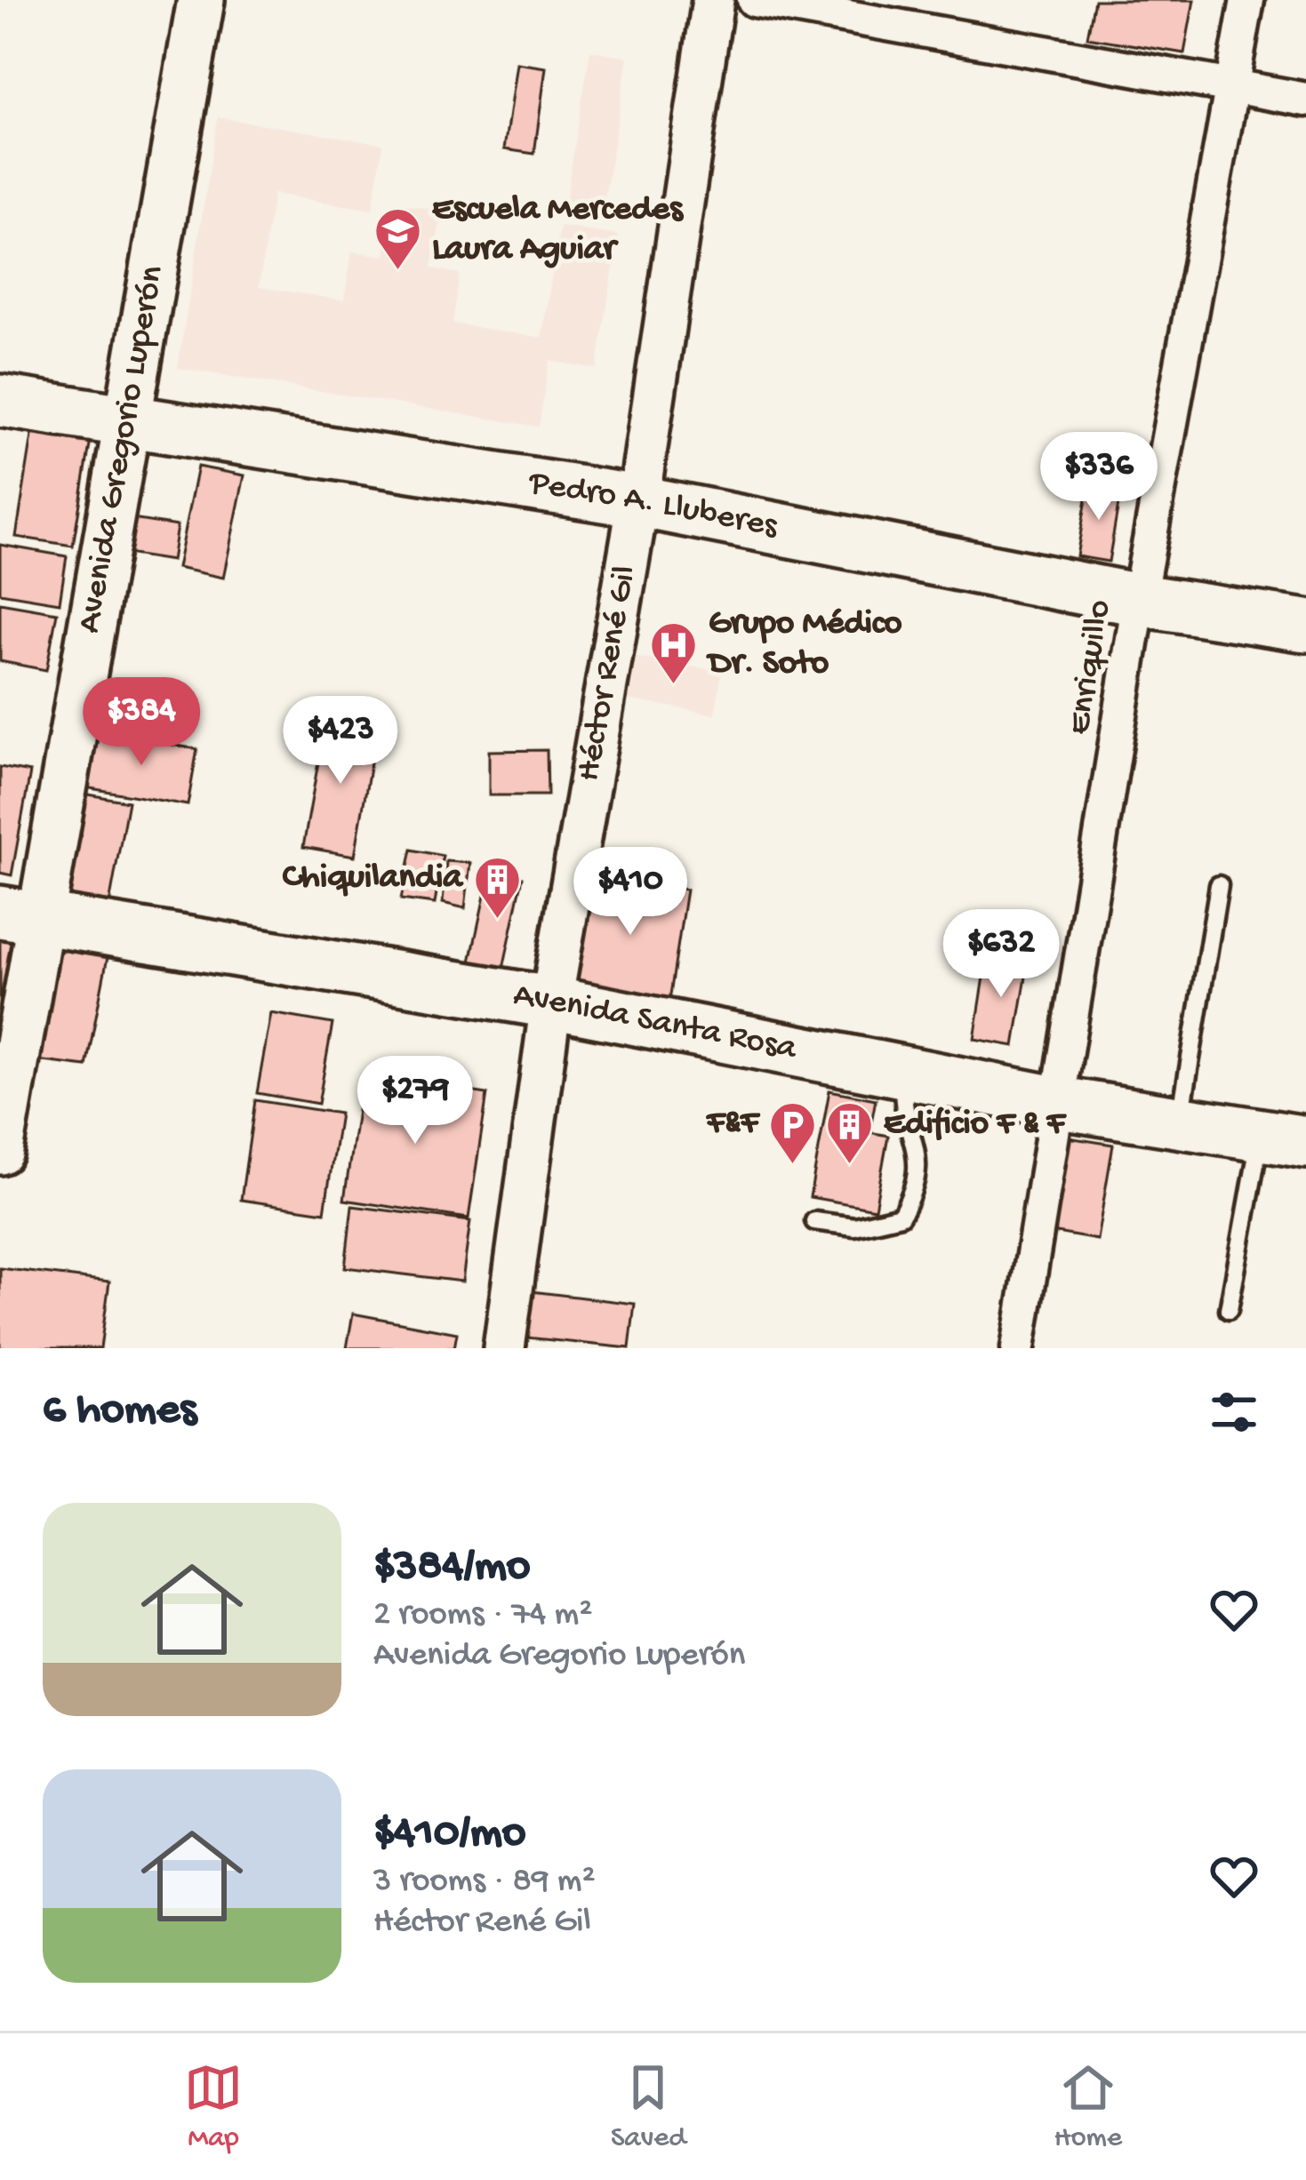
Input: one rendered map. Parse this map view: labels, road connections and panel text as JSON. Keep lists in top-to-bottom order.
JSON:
{
  "streets": {
    "main road": ["Avenida Gregorio Luperón", "Pedro A. Lluberes", "Avenida Santa Rosa"],
    "street": ["Enriquillo", "Héctor René Gil"]
  },
  "crossings": [
    ["Avenida Gregorio Luperón", "Pedro A. Lluberes"],
    ["Avenida Gregorio Luperón", "Avenida Santa Rosa"],
    ["Pedro A. Lluberes", "Enriquillo"],
    ["Pedro A. Lluberes", "Héctor René Gil"],
    ["Enriquillo", "Avenida Santa Rosa"],
    ["Héctor René Gil", "Avenida Santa Rosa"]
  ],
  "places": {
    "school or university": ["Escuela Mercedes Laura Aguiar"],
    "hospital": ["Grupo Médico Dr. Soto"],
    "building": ["Chiquilandia", "Edificio F & F"],
    "parking": ["F&F"]
  },
  "page": {
    "price": [
      "$336",
      "$384",
      "$423",
      "$410",
      "$632",
      "$279"
    ],
    "heading": "6 homes",
    "list": [
      {
        "name": "$384/mo",
        "note": "2 rooms · 74 m² · Avenida Gregorio Luperón"
      },
      {
        "name": "$410/mo",
        "note": "3 rooms · 89 m² · Héctor René Gil"
      }
    ],
    "tabs": ["Map", "Saved", "Home"]
  }
}
